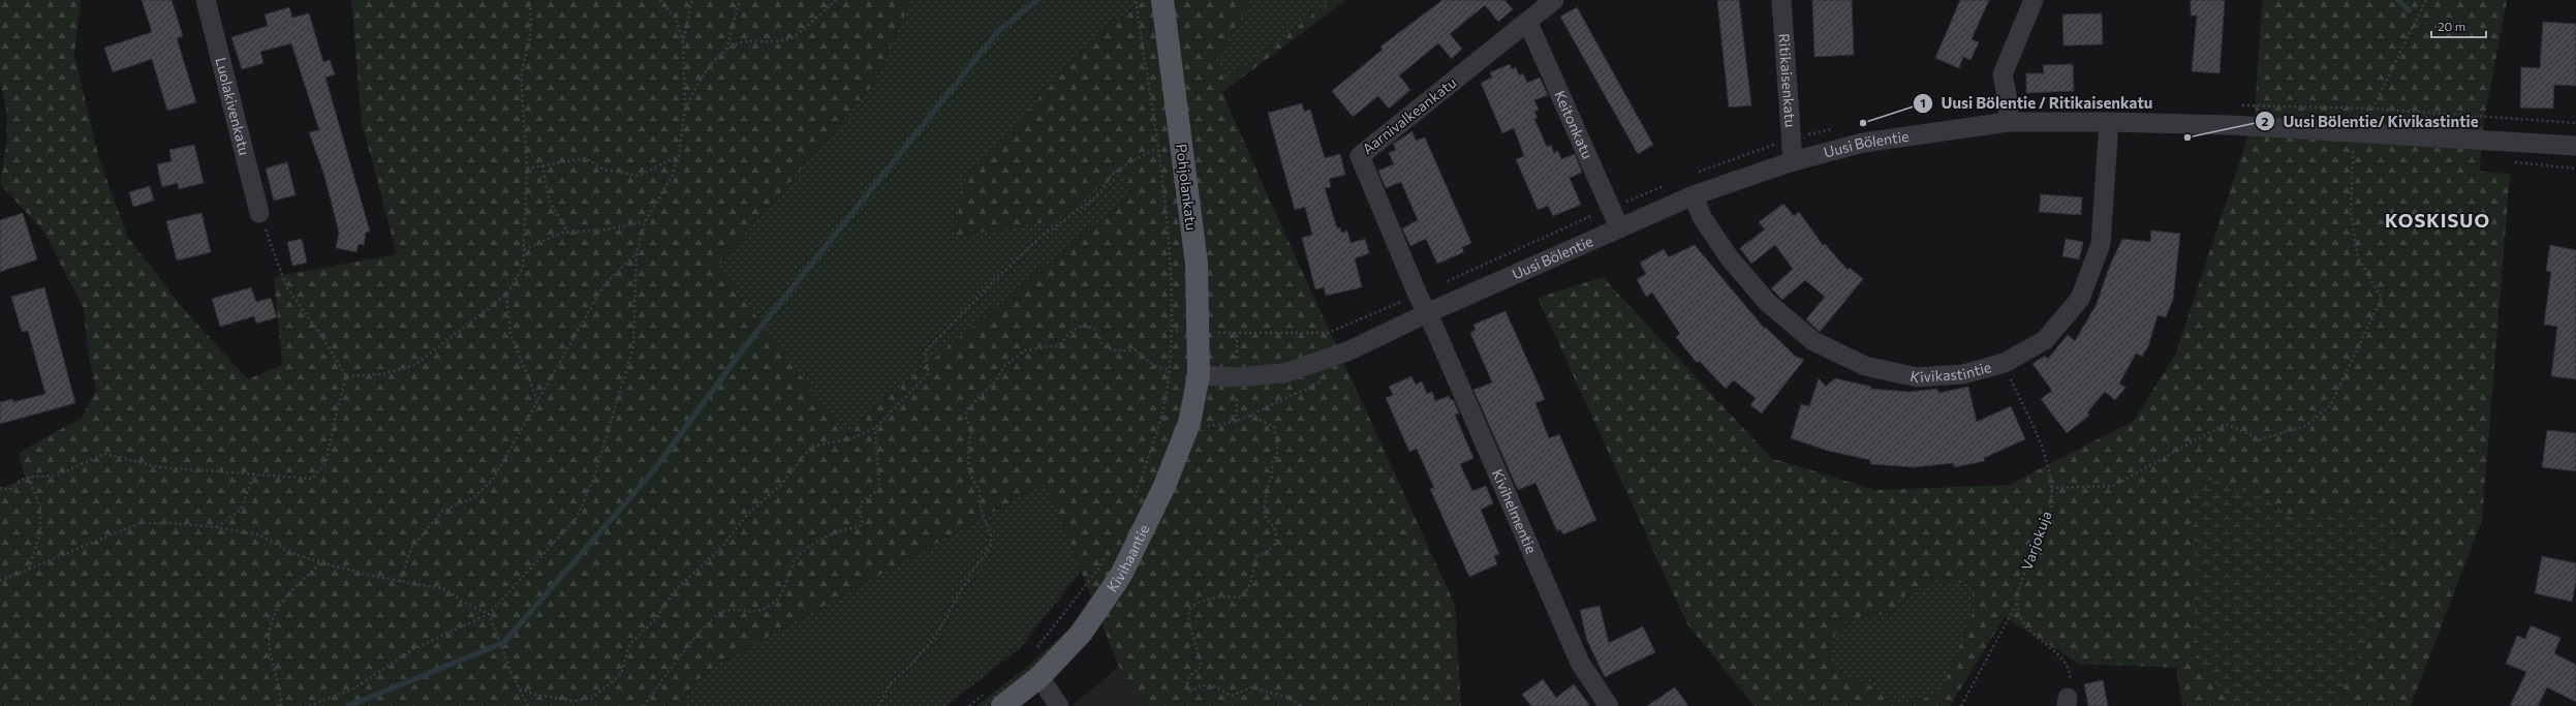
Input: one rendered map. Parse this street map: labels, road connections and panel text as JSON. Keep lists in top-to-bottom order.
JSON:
{
  "streets": {
    "main road": ["Pohjolankatu", "Kivihaantie"],
    "street": [
      "Ritikaisenkatu",
      "Luolakivenkatu",
      "Aarnivalkeankatu",
      "Keitonkatu",
      "Uusi Bölentie",
      "Kivikastintie",
      "Kivihelmentie"
    ],
    "path": ["Varjokuja"]
  },
  "crossings": [
    ["Ritikaisenkatu", "Uusi Bölentie"],
    ["Aarnivalkeankatu", "Keitonkatu"],
    ["Aarnivalkeankatu", "Uusi Bölentie"],
    ["Aarnivalkeankatu", "Kivihelmentie"],
    ["Keitonkatu", "Uusi Bölentie"],
    ["Uusi Bölentie", "Pohjolankatu"],
    ["Uusi Bölentie", "Kivikastintie"],
    ["Uusi Bölentie", "Kivihelmentie"],
    ["Uusi Bölentie", "Kivihaantie"],
    ["Pohjolankatu", "Kivihaantie"],
    ["Kivikastintie", "Varjokuja"]
  ],
  "districts": ["KOSKISUO"],
  "places": ["Uusi Bölentie / Ritikaisenkatu", "Uusi Bölentie/ Kivikastintie"],
  "scale_bar": "20 m"
}
